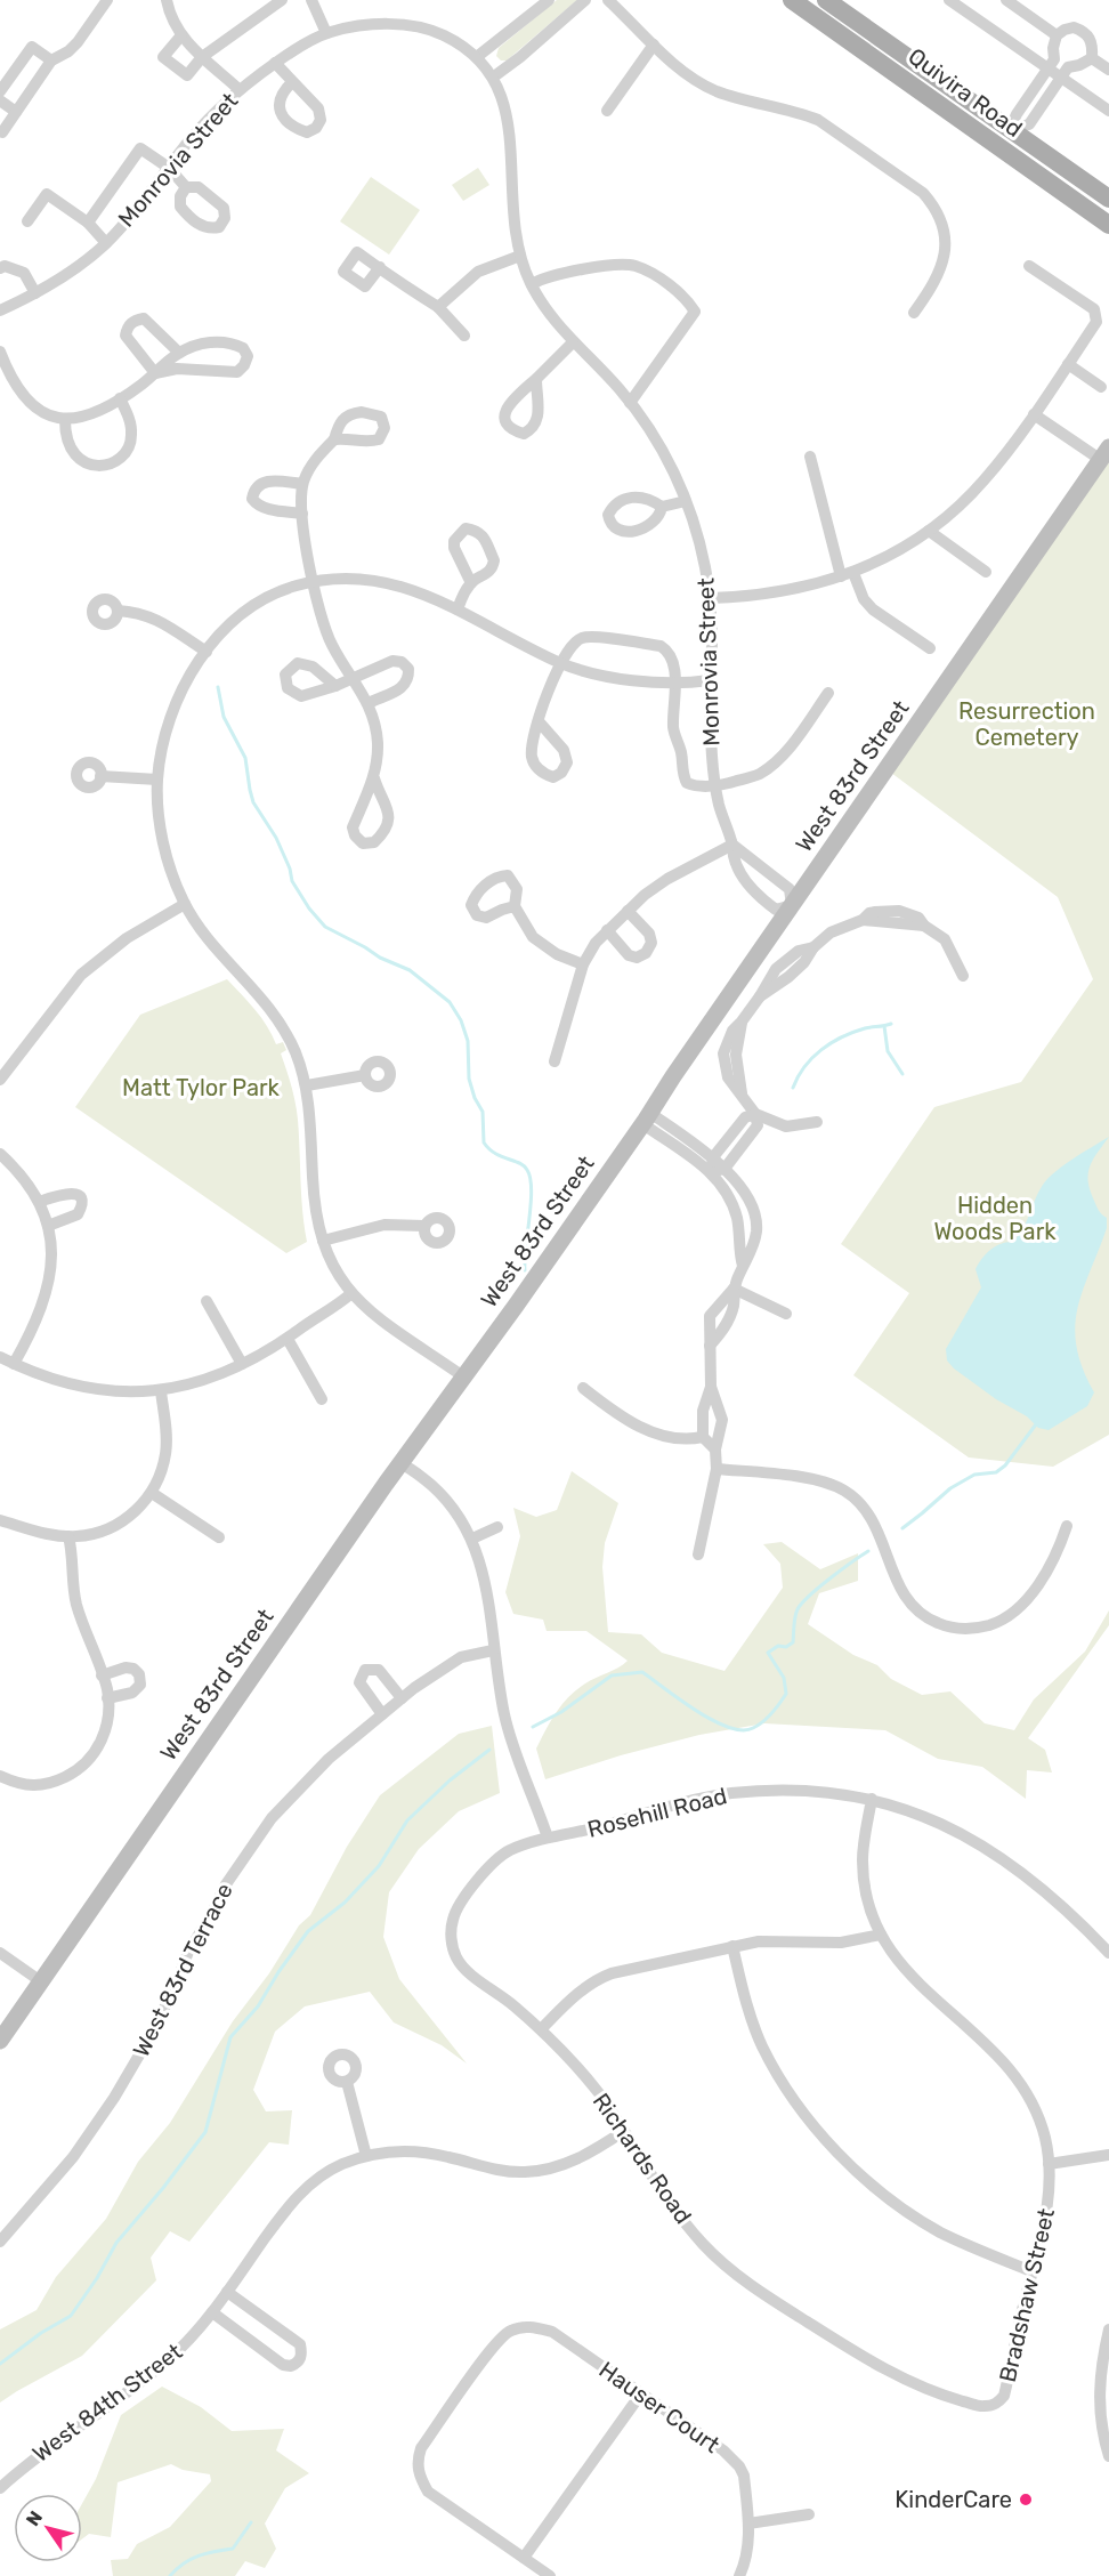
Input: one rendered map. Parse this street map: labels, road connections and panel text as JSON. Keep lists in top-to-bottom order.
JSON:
{
  "streets": {
    "main road": ["Quivira Road"],
    "street": [
      "Monrovia Street",
      "West 83rd Street",
      "Rosehill Road",
      "West 83rd Terrace",
      "Richards Road",
      "Bradshaw Street",
      "West 84th Street",
      "Hauser Court"
    ]
  },
  "crossings": [
    ["Monrovia Street", "West 83rd Street"],
    ["Rosehill Road", "Richards Road"],
    ["Rosehill Road", "Bradshaw Street"],
    ["Richards Road", "Bradshaw Street"],
    ["Richards Road", "West 84th Street"]
  ],
  "parks": ["Resurrection Cemetery", "Matt Tylor Park", "Hidden Woods Park"],
  "places": ["KinderCare"],
  "north": "top left"
}
